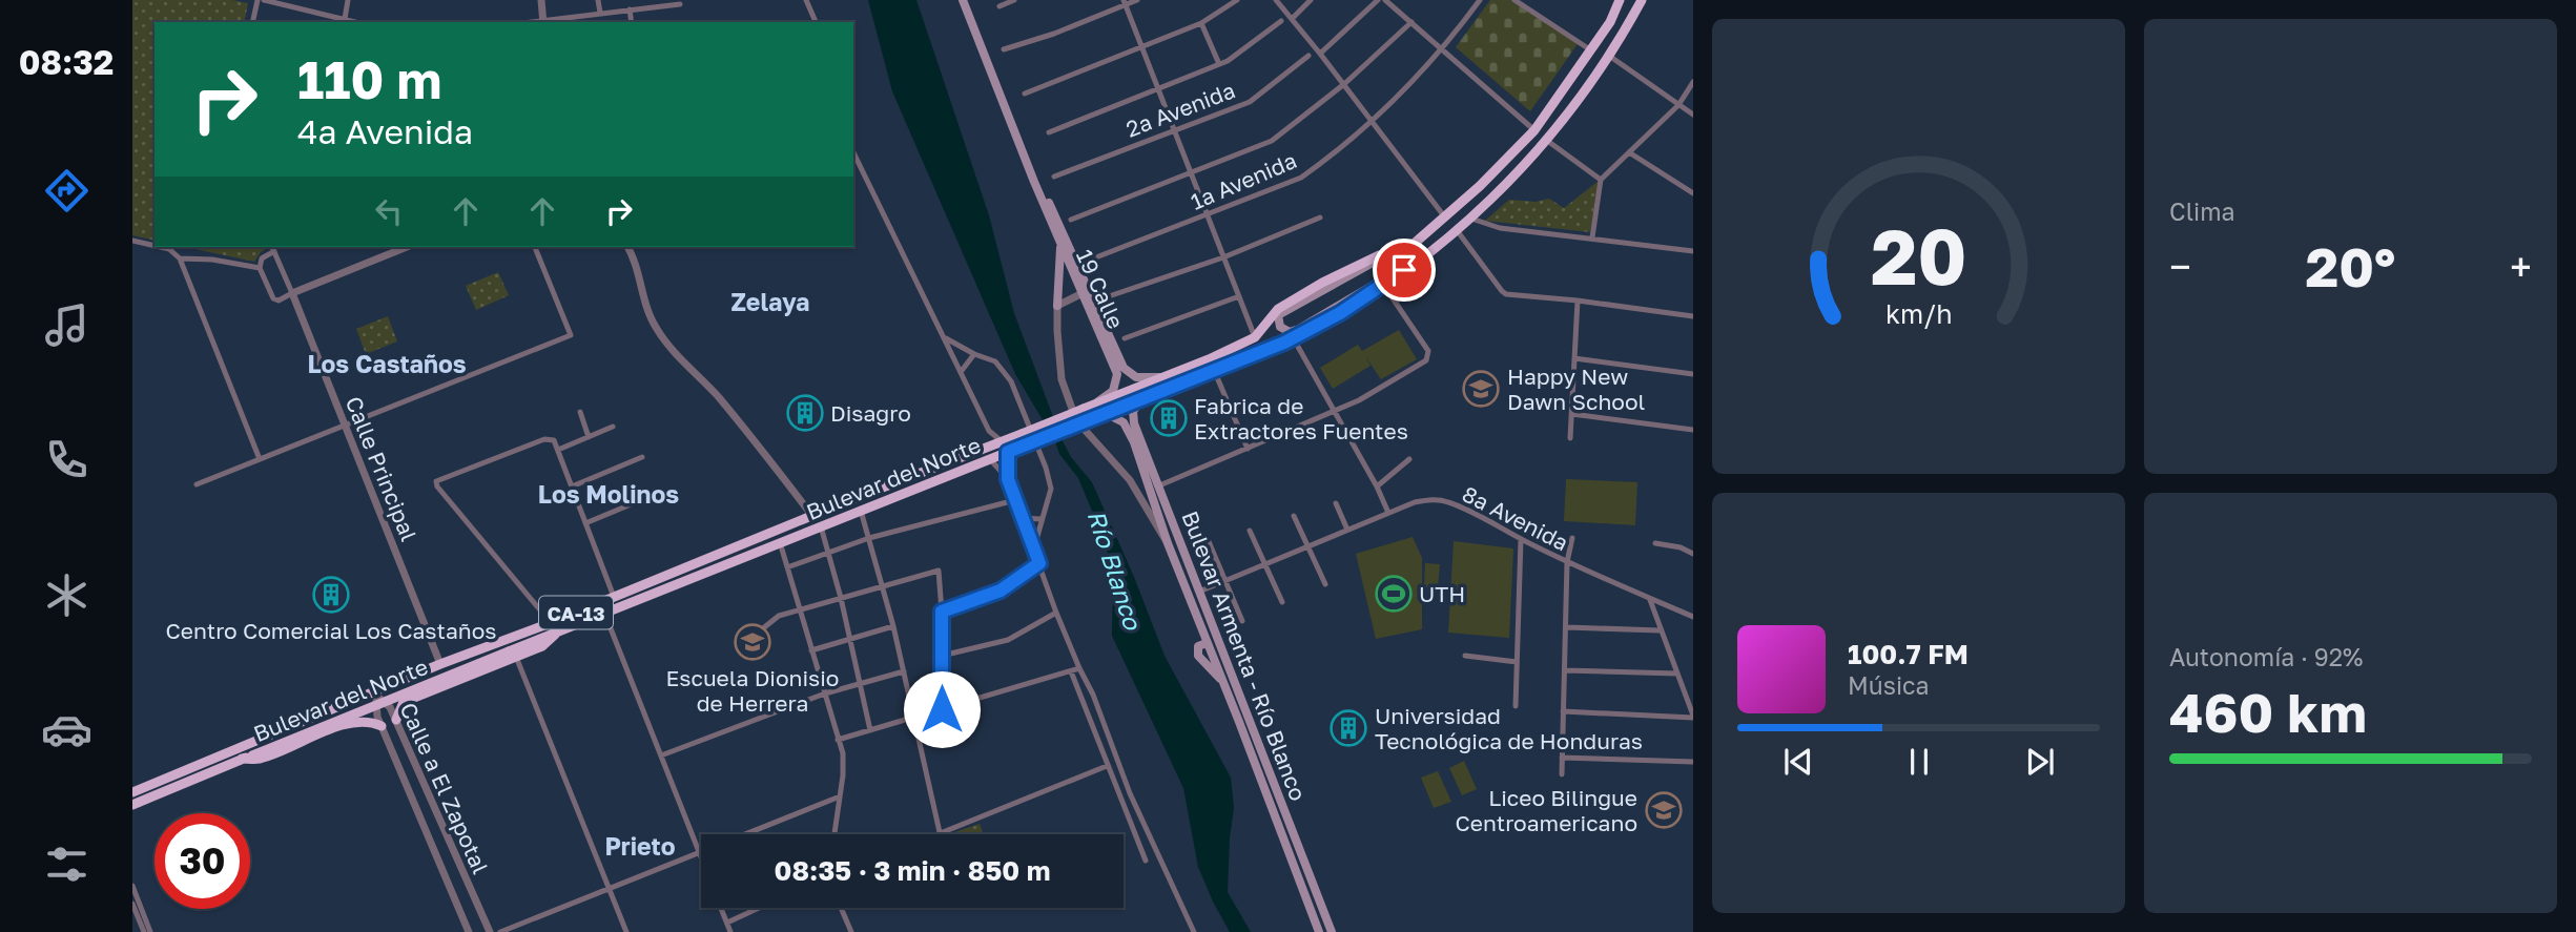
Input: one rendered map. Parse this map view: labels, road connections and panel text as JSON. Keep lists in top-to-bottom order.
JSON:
{
  "streets": {
    "highway": ["Bulevar del Norte", "CA-13"],
    "main road": ["19 Calle", "Bulevar Armenta - Río Blanco"],
    "street": [
      "2a Avenida",
      "1a Avenida",
      "Calle Principal",
      "8a Avenida",
      "Calle a El Zapotal"
    ]
  },
  "crossings": [
    ["19 Calle", "Bulevar del Norte"],
    ["Calle Principal", "Bulevar del Norte"],
    ["8a Avenida", "Bulevar Armenta - Río Blanco"]
  ],
  "districts": [
    "Zelaya",
    "Los Castaños",
    "Los Molinos",
    "Prieto"
  ],
  "water": ["Río Blanco"],
  "places": {
    "school or university": ["Happy New Dawn School", "Escuela Dionisio de Herrera", "Liceo Bilingue Centroamericano"],
    "building": [
      "Disagro",
      "Fabrica de Extractores Fuentes",
      "Centro Comercial Los Castaños",
      "Universidad Tecnológica de Honduras"
    ],
    "sports": ["UTH"]
  },
  "page": {
    "tabs": "08:32",
    "tile": [
      "Clima",
      ["Autonomía · 92%", "460 km"]
    ],
    "turn": ["110 m", "4a Avenida"],
    "heat": ["−", "20°", "+"],
    "song": ["100.7 FM", "Música"],
    "limit": "30",
    "trip": "08:35 · 3 min · 850 m",
    "gauge": ["20", "km/h"]
  }
}
